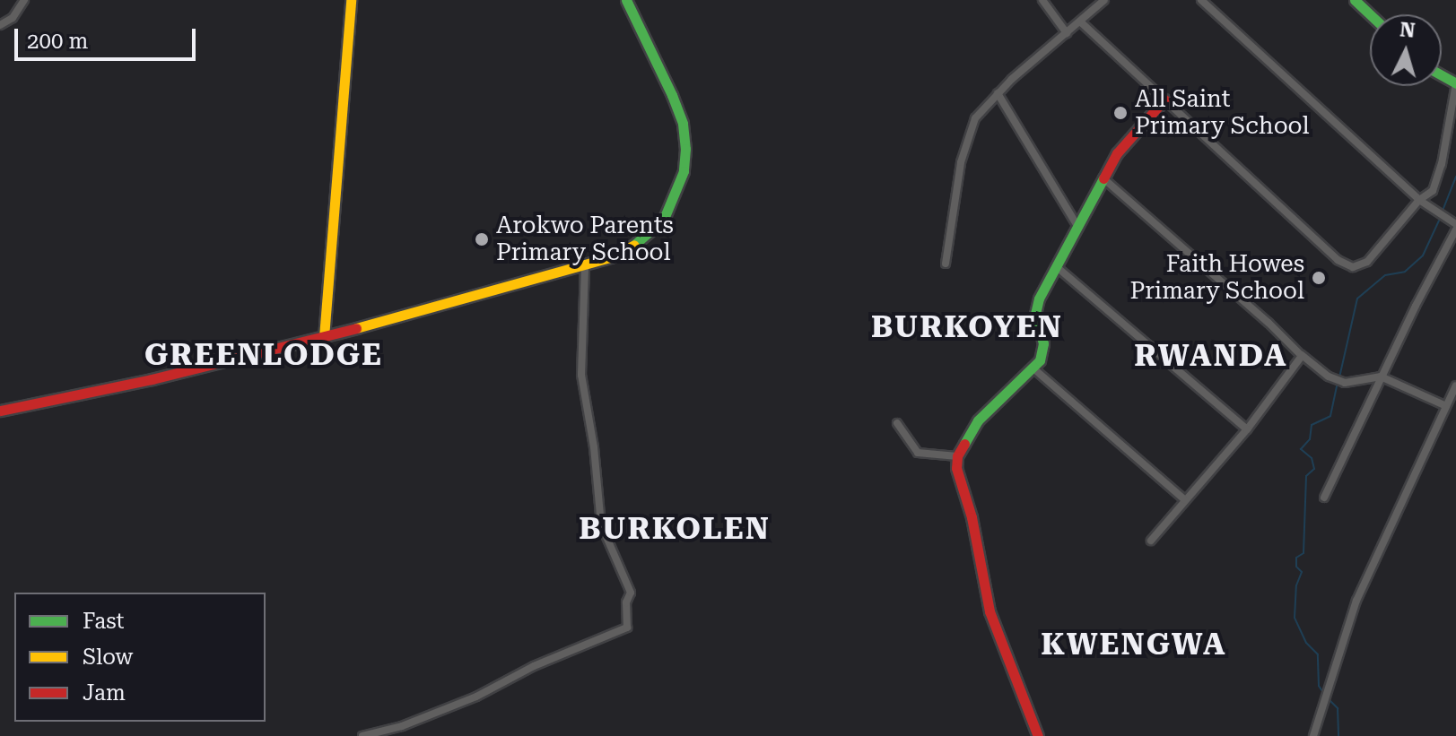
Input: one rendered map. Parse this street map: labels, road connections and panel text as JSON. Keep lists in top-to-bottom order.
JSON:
{
  "districts": [
    "BURKOYEN",
    "GREENLODGE",
    "RWANDA",
    "BURKOLEN",
    "KWENGWA"
  ],
  "places": ["All Saint Primary School", "Arokwo Parents Primary School", "Faith Howes Primary School"],
  "legend": ["Fast", "Slow", "Jam"],
  "scale_bar": "200 m",
  "north": "top"
}
